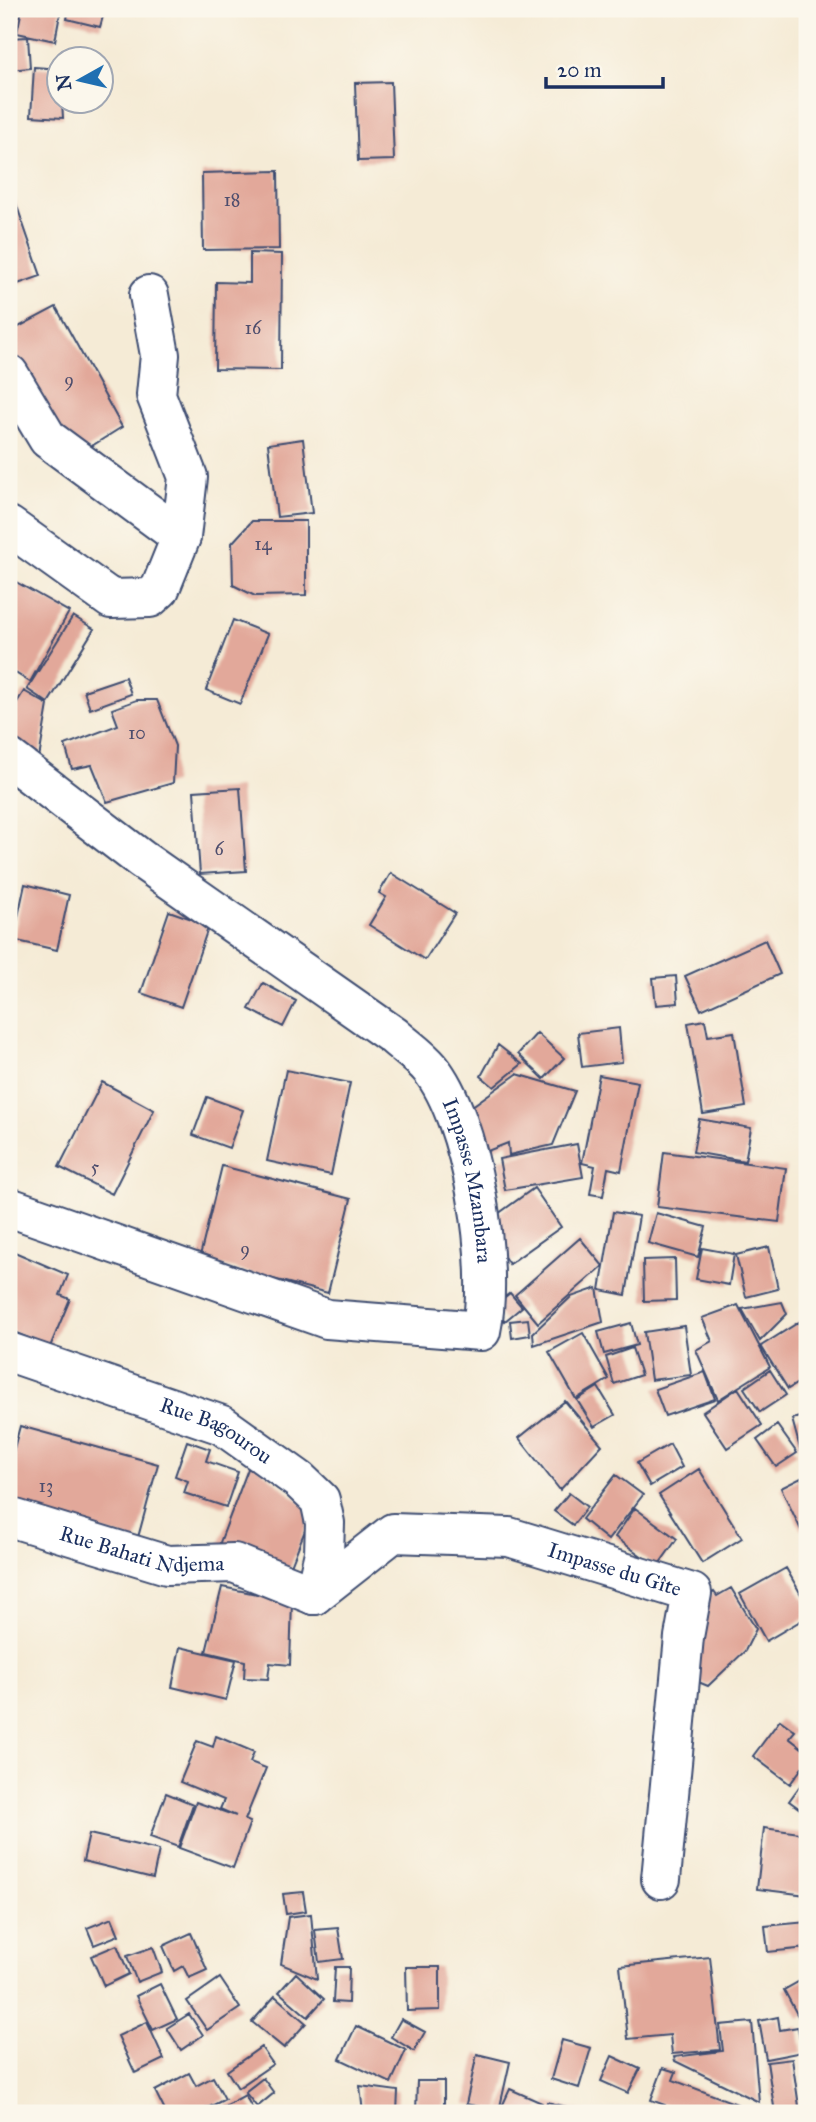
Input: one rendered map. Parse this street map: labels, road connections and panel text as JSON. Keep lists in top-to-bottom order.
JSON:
{
  "streets": {
    "street": [
      "Impasse Mzambara",
      "Rue Bagourou",
      "Rue Bahati Ndjema",
      "Impasse du Gîte"
    ]
  },
  "crossings": [
    ["Rue Bagourou", "Rue Bahati Ndjema"],
    ["Rue Bagourou", "Impasse du Gîte"],
    ["Rue Bahati Ndjema", "Impasse du Gîte"]
  ],
  "house_numbers": [
    "18",
    "16",
    "9",
    "14",
    "10",
    "6",
    "5",
    "9",
    "13"
  ],
  "scale_bar": "20 m",
  "north": "left"
}
